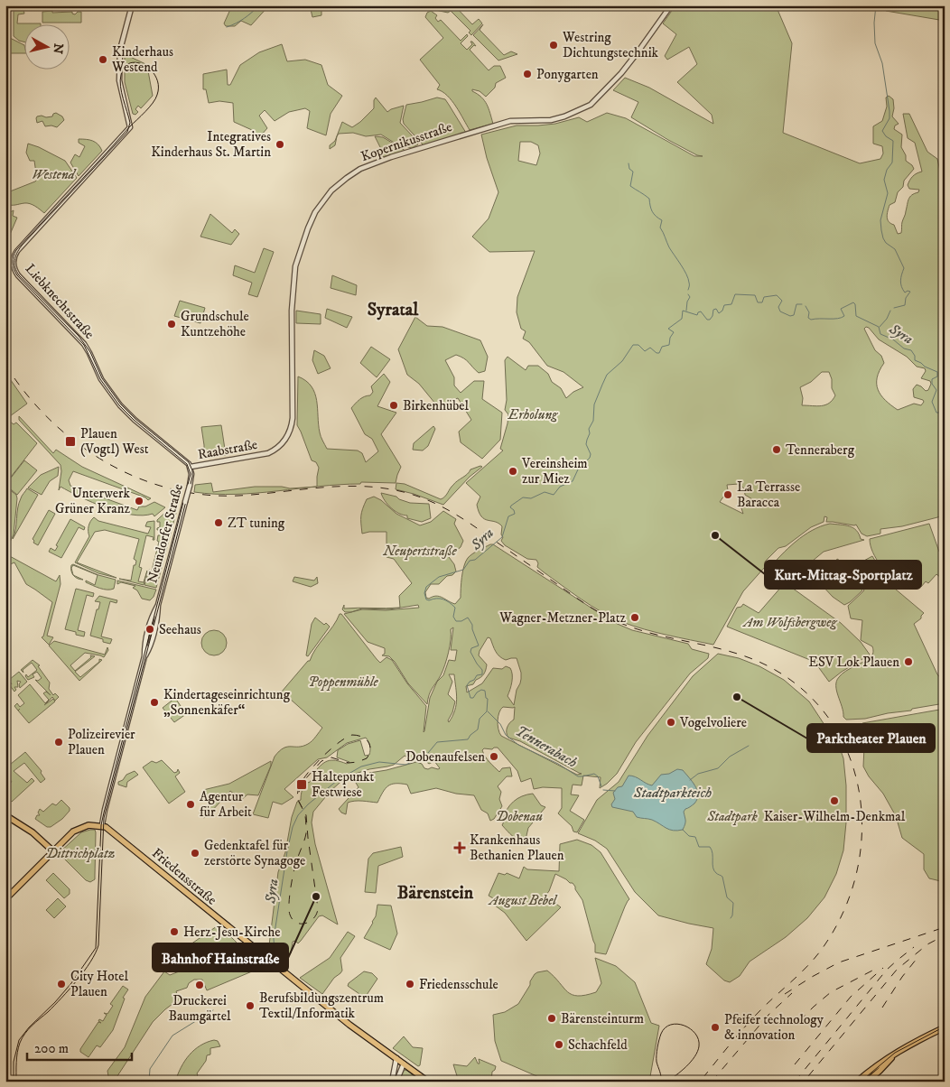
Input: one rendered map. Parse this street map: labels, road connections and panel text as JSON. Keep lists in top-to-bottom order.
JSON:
{
  "streets": {
    "main road": ["Friedensstraße"],
    "street": [
      "Kopernikusstraße",
      "Liebknechtstraße",
      "Raabstraße",
      "Neundorfer Straße"
    ]
  },
  "crossings": [
    ["Kopernikusstraße", "Raabstraße"],
    ["Liebknechtstraße", "Raabstraße"],
    ["Liebknechtstraße", "Neundorfer Straße"],
    ["Raabstraße", "Neundorfer Straße"],
    ["Neundorfer Straße", "Friedensstraße"]
  ],
  "districts": ["Syratal", "Bärenstein"],
  "water": ["Syra", "Tennerabach", "Stadtparkteich"],
  "parks": [
    "Westend",
    "Erholung",
    "Neupertstraße",
    "Am Wolfsbergweg",
    "Poppenmühle",
    "Dobenau",
    "Stadtpark",
    "Dittrichplatz",
    "August Bebel"
  ],
  "places": {
    "other": [
      "Westring Dichtungstechnik",
      "Kinderhaus Westend",
      "Ponygarten",
      "Integratives Kinderhaus St. Martin",
      "Grundschule Kuntzehöhe",
      "Birkenhübel",
      "Tenneraberg",
      "Vereinsheim zur Miez",
      "La Terrasse Baracca",
      "Unterwerk Grüner Kranz",
      "ZT tuning",
      "Kurt-Mittag-Sportplatz",
      "Wagner-Metzner-Platz",
      "Seehaus",
      "ESV Lok Plauen",
      "Parktheater Plauen",
      "Kindertageseinrichtung „Sonnenkäfer“",
      "Vogelvoliere",
      "Polizeirevier Plauen",
      "Dobenaufelsen",
      "Kaiser-Wilhelm-Denkmal",
      "Agentur für Arbeit",
      "Gedenktafel für zerstörte Synagoge",
      "Bahnhof Hainstraße",
      "Herz-Jesu-Kirche",
      "City Hotel Plauen",
      "Friedensschule",
      "Druckerei Baumgärtel",
      "Berufsbildungszentrum Textil/Informatik",
      "Bärensteinturm",
      "Pfeifer technology & innovation",
      "Schachfeld"
    ],
    "transit": ["Plauen (Vogtl) West", "Haltepunkt Festwiese"],
    "health": ["Krankenhaus Bethanien Plauen"]
  },
  "scale_bar": "200 m",
  "north": "right"
}
